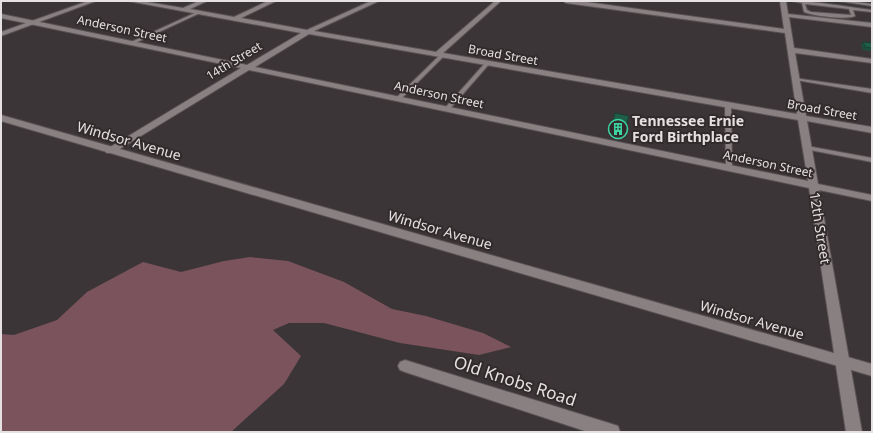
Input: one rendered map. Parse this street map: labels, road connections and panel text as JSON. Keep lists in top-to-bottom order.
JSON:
{
  "streets": {
    "street": [
      "Anderson Street",
      "Broad Street",
      "14th Street",
      "Windsor Avenue",
      "12th Street",
      "Old Knobs Road"
    ]
  },
  "crossings": [
    ["Anderson Street", "14th Street"],
    ["Anderson Street", "12th Street"],
    ["Broad Street", "14th Street"],
    ["Broad Street", "12th Street"],
    ["14th Street", "Windsor Avenue"],
    ["Windsor Avenue", "12th Street"]
  ],
  "places": {
    "building": ["Tennessee Ernie Ford Birthplace"]
  }
}
